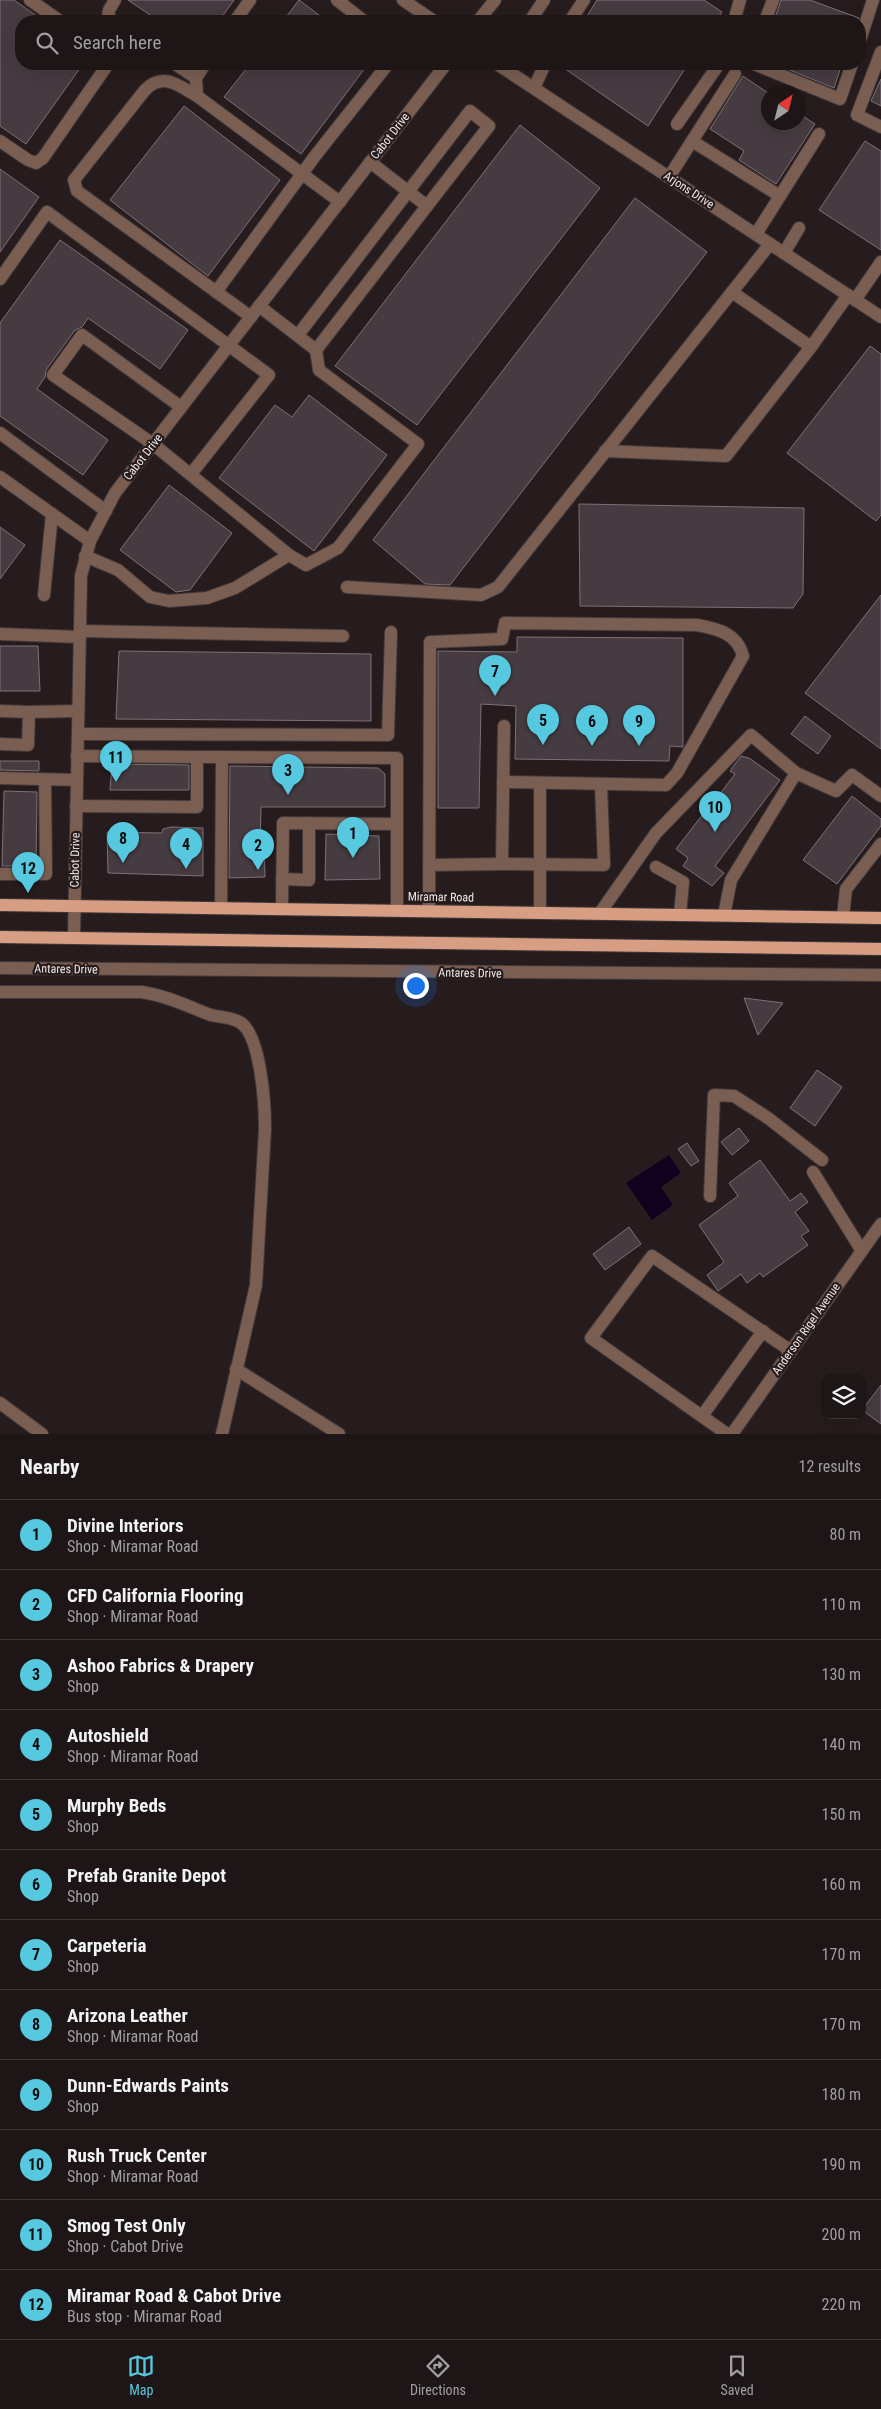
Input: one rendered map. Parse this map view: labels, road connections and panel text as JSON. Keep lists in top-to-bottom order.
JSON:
{
  "streets": {
    "main road": ["Miramar Road"],
    "street": [
      "Cabot Drive",
      "Arjons Drive",
      "Antares Drive",
      "Anderson Rigel Avenue"
    ]
  },
  "crossings": [
    ["Cabot Drive", "Miramar Road"]
  ],
  "north": "top right",
  "page": {
    "search": "Search here",
    "pins": [
      "7",
      "5",
      "6",
      "9",
      "11",
      "3",
      "10",
      "1",
      "8",
      "4",
      "2",
      "12"
    ],
    "heading": ["Nearby", "12 results"],
    "list": [
      {
        "mark": "1",
        "name": "Divine Interiors",
        "note": "Shop · Miramar Road",
        "value": "80 m"
      },
      {
        "mark": "2",
        "name": "CFD California Flooring",
        "note": "Shop · Miramar Road",
        "value": "110 m"
      },
      {
        "mark": "3",
        "name": "Ashoo Fabrics & Drapery",
        "note": "Shop",
        "value": "130 m"
      },
      {
        "mark": "4",
        "name": "Autoshield",
        "note": "Shop · Miramar Road",
        "value": "140 m"
      },
      {
        "mark": "5",
        "name": "Murphy Beds",
        "note": "Shop",
        "value": "150 m"
      },
      {
        "mark": "6",
        "name": "Prefab Granite Depot",
        "note": "Shop",
        "value": "160 m"
      },
      {
        "mark": "7",
        "name": "Carpeteria",
        "note": "Shop",
        "value": "170 m"
      },
      {
        "mark": "8",
        "name": "Arizona Leather",
        "note": "Shop · Miramar Road",
        "value": "170 m"
      },
      {
        "mark": "9",
        "name": "Dunn-Edwards Paints",
        "note": "Shop",
        "value": "180 m"
      },
      {
        "mark": "10",
        "name": "Rush Truck Center",
        "note": "Shop · Miramar Road",
        "value": "190 m"
      },
      {
        "mark": "11",
        "name": "Smog Test Only",
        "note": "Shop · Cabot Drive",
        "value": "200 m"
      },
      {
        "mark": "12",
        "name": "Miramar Road & Cabot Drive",
        "note": "Bus stop · Miramar Road",
        "value": "220 m"
      }
    ],
    "nav": ["Map", "Directions", "Saved"]
  }
}
